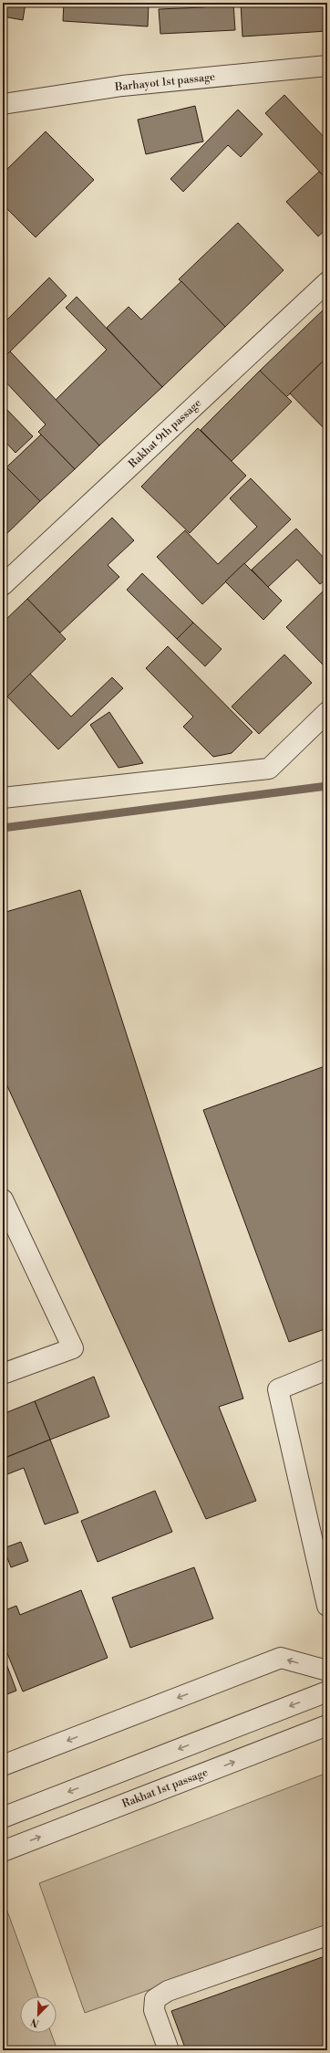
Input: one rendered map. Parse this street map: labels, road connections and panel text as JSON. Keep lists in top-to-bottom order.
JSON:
{
  "streets": {
    "street": ["Barhayot 1st passage", "Rakhat 9th passage", "Rakhat 1st passage"]
  },
  "north": "bottom left"
}
